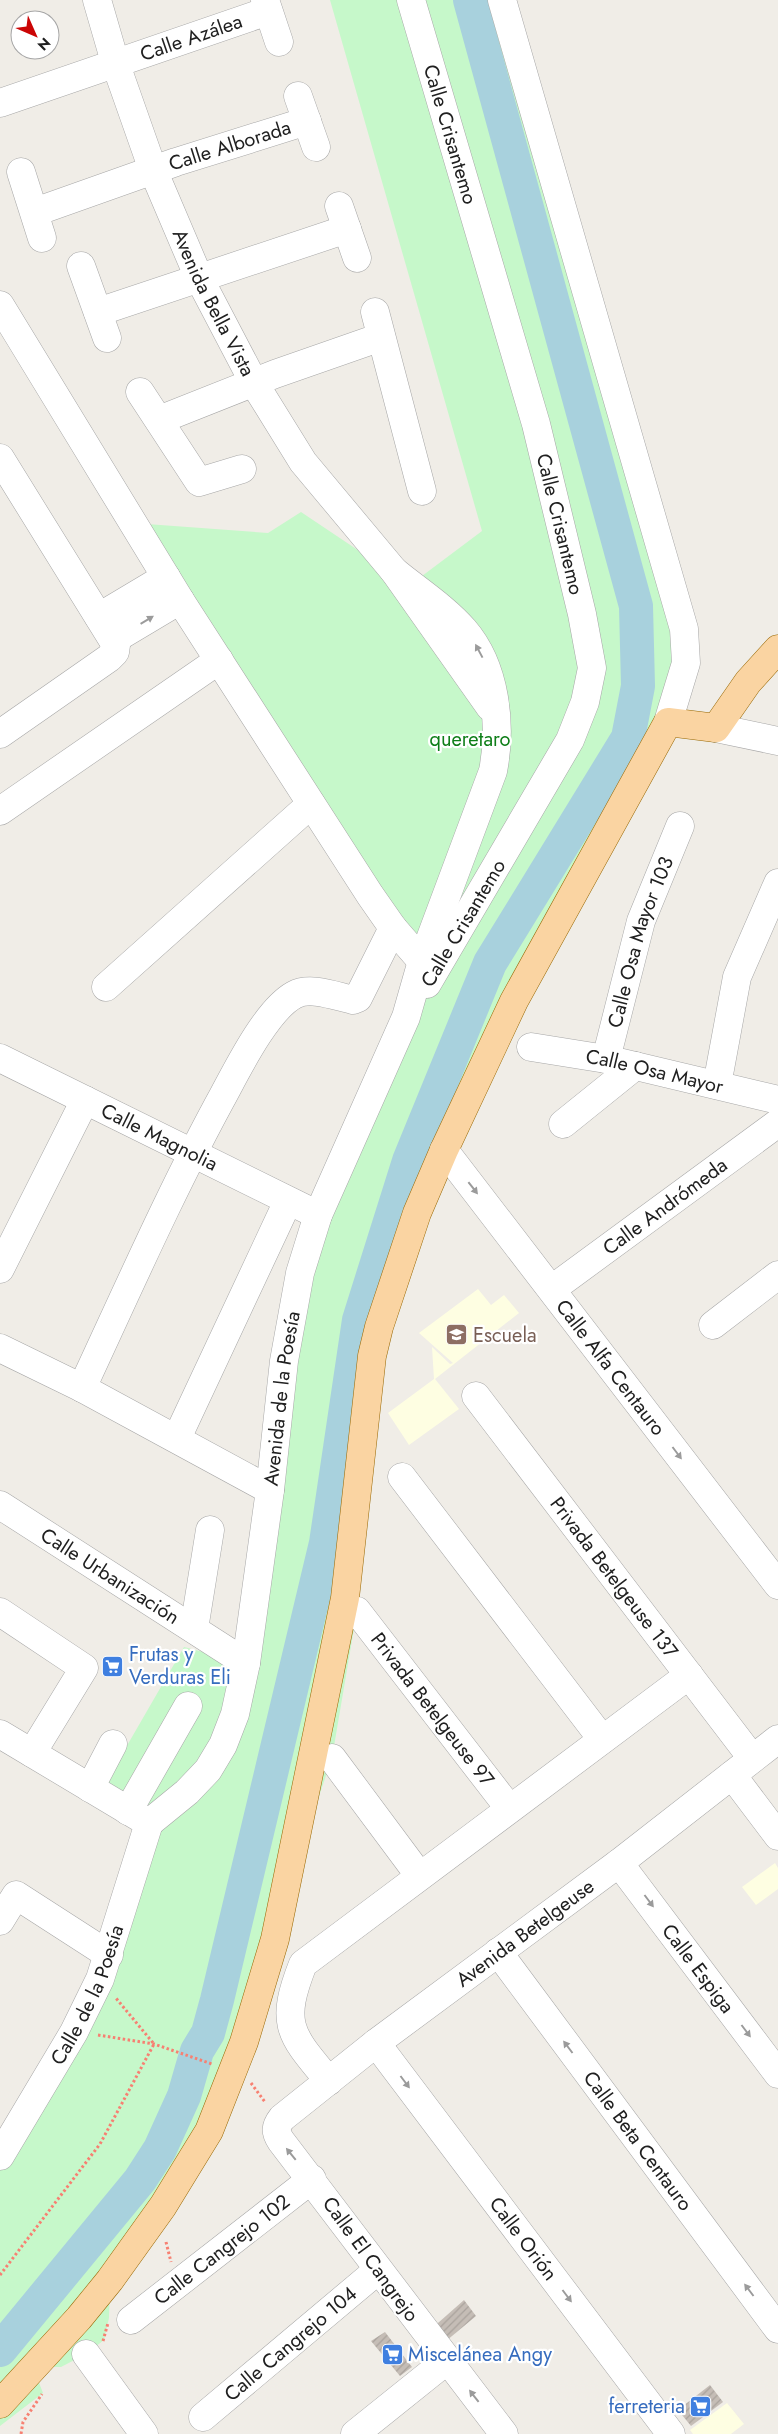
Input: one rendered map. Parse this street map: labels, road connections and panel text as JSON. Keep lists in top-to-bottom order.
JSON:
{
  "streets": {
    "street": [
      "Calle Azálea",
      "Calle Crisantemo",
      "Calle Alborada",
      "Avenida Bella Vista",
      "Calle Osa Mayor 103",
      "Calle Osa Mayor",
      "Calle Magnolia",
      "Calle Andrómeda",
      "Calle Alfa Centauro",
      "Avenida de la Poesía",
      "Calle Urbanización",
      "Privada Betelgeuse 137",
      "Privada Betelgeuse 97",
      "Avenida Betelgeuse",
      "Calle Espiga",
      "Calle de la Poesía",
      "Calle Beta Centauro",
      "Calle Orión",
      "Calle Cangrejo 102",
      "Calle El Cangrejo",
      "Calle Cangrejo 104"
    ]
  },
  "crossings": [
    ["Calle Azálea", "Avenida Bella Vista"],
    ["Calle Crisantemo", "Avenida Bella Vista"],
    ["Calle Crisantemo", "Avenida de la Poesía"],
    ["Calle Alborada", "Avenida Bella Vista"],
    ["Avenida Bella Vista", "Avenida de la Poesía"],
    ["Calle Osa Mayor 103", "Calle Osa Mayor"],
    ["Calle Magnolia", "Avenida de la Poesía"],
    ["Calle Andrómeda", "Calle Alfa Centauro"],
    ["Avenida de la Poesía", "Calle Urbanización"],
    ["Avenida de la Poesía", "Calle de la Poesía"],
    ["Privada Betelgeuse 137", "Avenida Betelgeuse"],
    ["Avenida Betelgeuse", "Calle Espiga"],
    ["Avenida Betelgeuse", "Calle Beta Centauro"],
    ["Avenida Betelgeuse", "Calle Orión"],
    ["Avenida Betelgeuse", "Calle El Cangrejo"],
    ["Calle Cangrejo 102", "Calle El Cangrejo"],
    ["Calle El Cangrejo", "Calle Cangrejo 104"]
  ],
  "one_way": [
    "Calle Espiga",
    "Calle Beta Centauro",
    "Calle Orión",
    "Calle El Cangrejo"
  ],
  "parks": ["queretaro"],
  "places": {
    "school or university": ["Escuela"],
    "supermarket": ["Frutas y Verduras Eli", "Miscelánea Angy", "ferreteria"]
  },
  "north": "bottom right"
}
